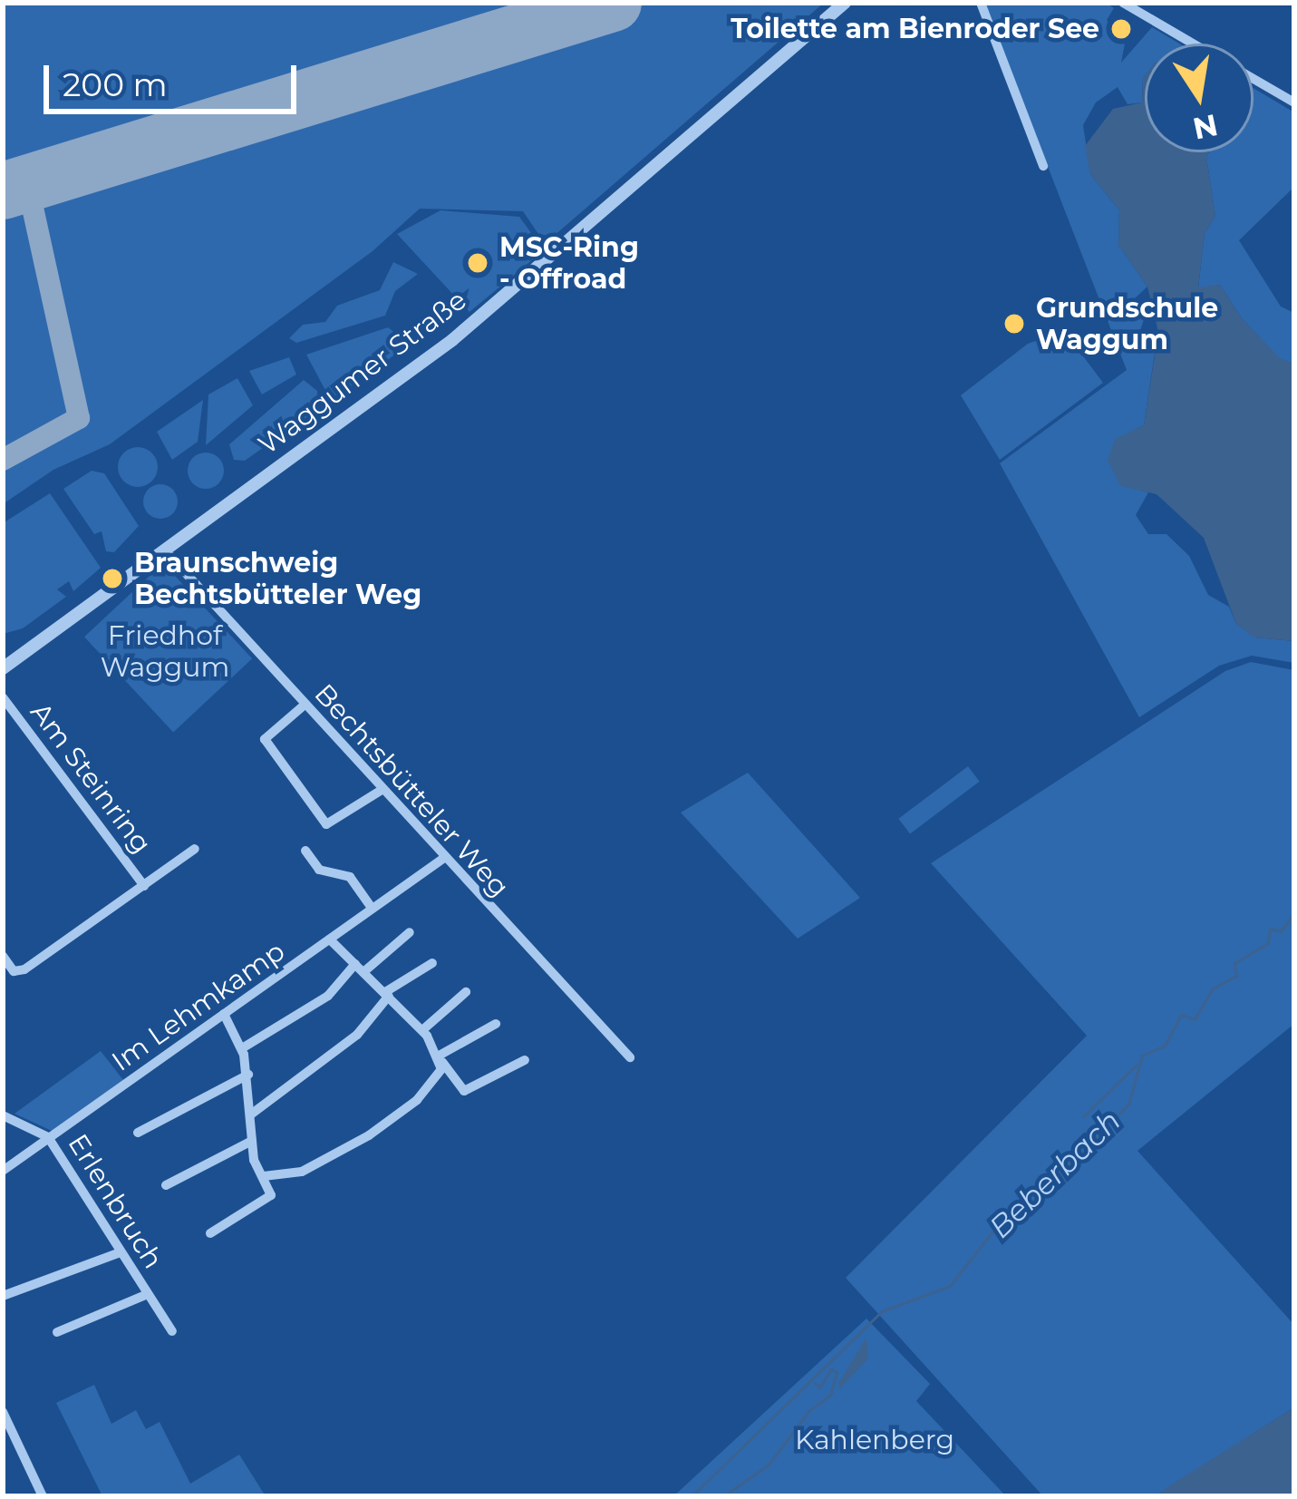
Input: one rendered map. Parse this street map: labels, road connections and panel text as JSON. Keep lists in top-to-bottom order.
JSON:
{
  "streets": {
    "street": [
      "Waggumer Straße",
      "Am Steinring",
      "Bechtsbütteler Weg",
      "Im Lehmkamp",
      "Erlenbruch"
    ]
  },
  "crossings": [
    ["Waggumer Straße", "Bechtsbütteler Weg"],
    ["Bechtsbütteler Weg", "Im Lehmkamp"],
    ["Im Lehmkamp", "Erlenbruch"]
  ],
  "water": ["Beberbach"],
  "parks": ["Friedhof Waggum", "Kahlenberg"],
  "places": [
    "Toilette am Bienroder See",
    "MSC-Ring - Offroad",
    "Grundschule Waggum",
    "Braunschweig Bechtsbütteler Weg"
  ],
  "scale_bar": "200 m",
  "north": "bottom"
}
